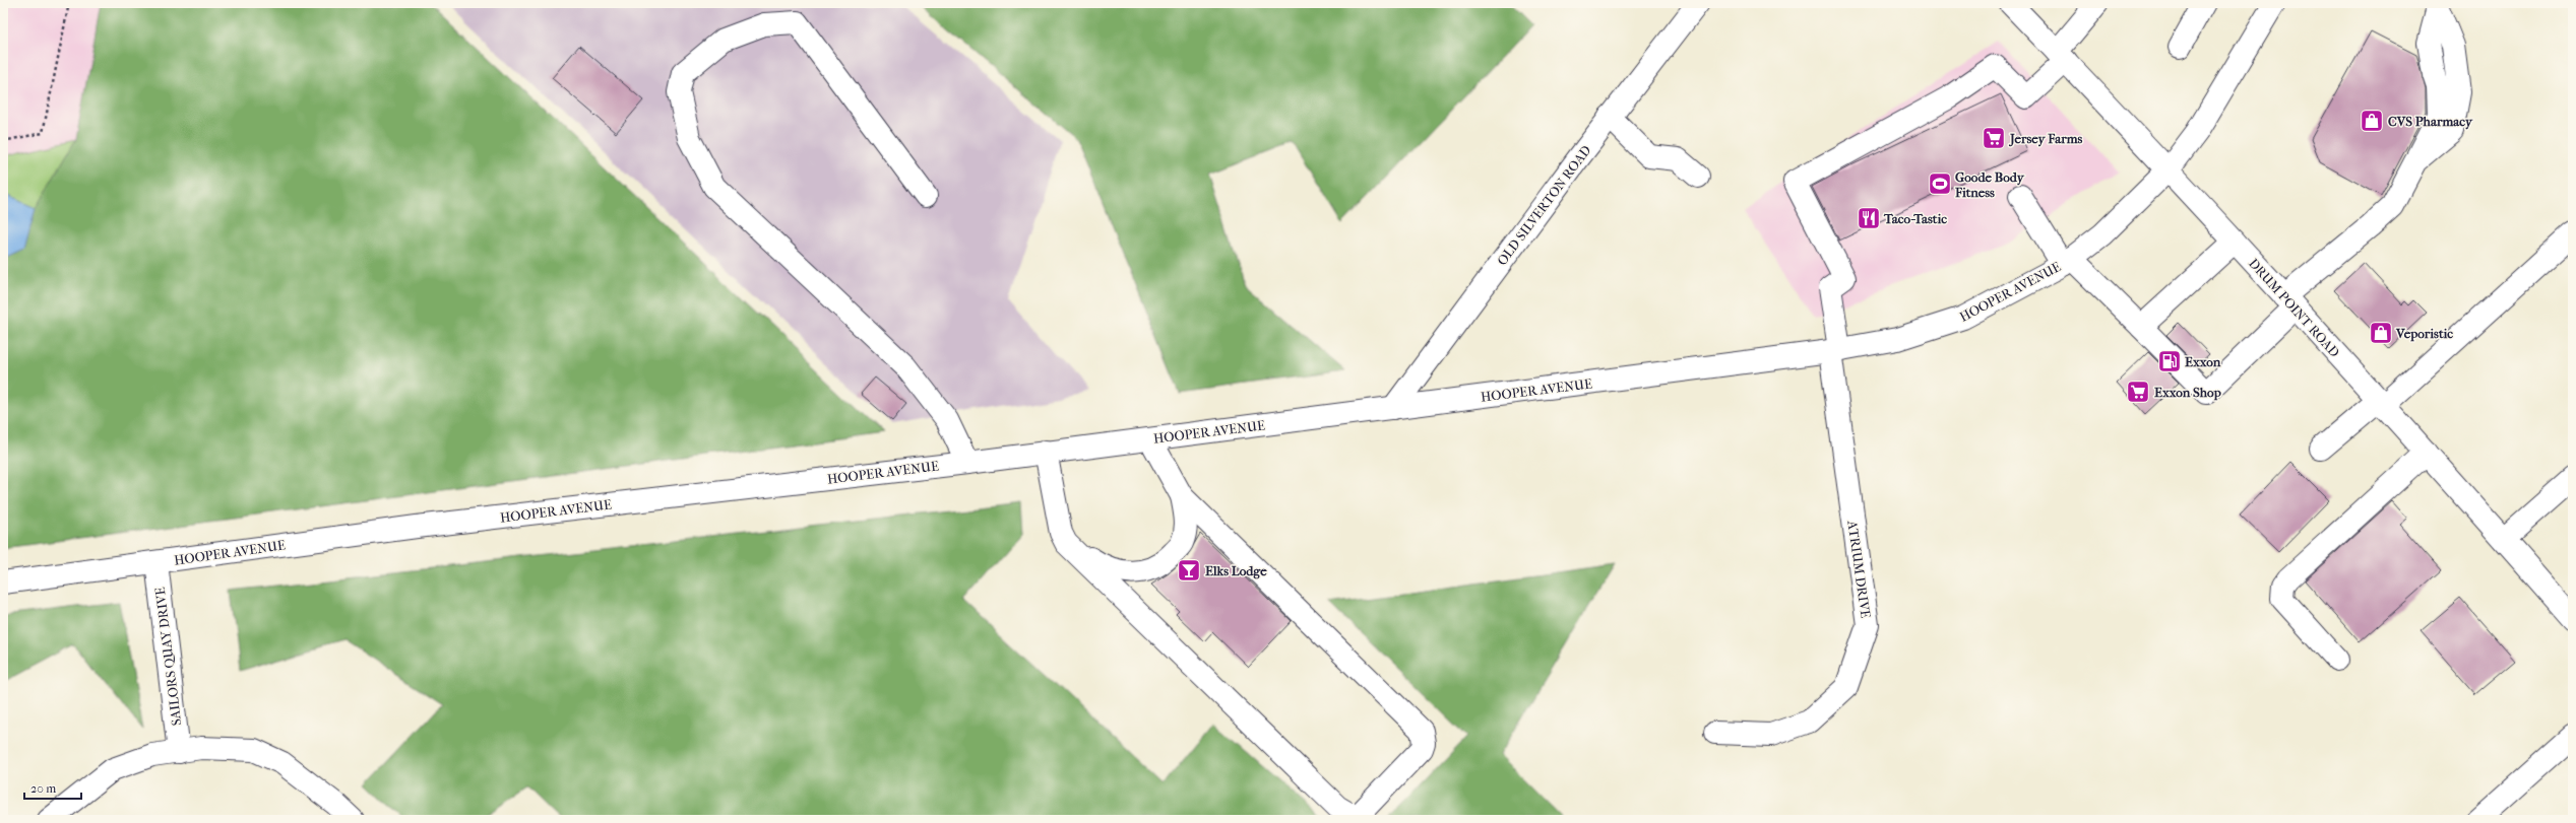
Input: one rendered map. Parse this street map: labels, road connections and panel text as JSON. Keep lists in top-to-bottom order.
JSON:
{
  "streets": {
    "street": [
      "OLD SILVERTON ROAD",
      "HOOPER AVENUE",
      "DRUM POINT ROAD",
      "ATRIUM DRIVE",
      "SAILORS QUAY DRIVE"
    ]
  },
  "crossings": [
    ["OLD SILVERTON ROAD", "HOOPER AVENUE"],
    ["HOOPER AVENUE", "DRUM POINT ROAD"],
    ["HOOPER AVENUE", "ATRIUM DRIVE"],
    ["HOOPER AVENUE", "SAILORS QUAY DRIVE"],
    ["DRUM POINT ROAD", "ATRIUM DRIVE"]
  ],
  "places": {
    "shop": ["CVS Pharmacy", "Veporistic"],
    "supermarket": ["Jersey Farms", "Exxon Shop"],
    "sports": ["Goode Body Fitness"],
    "restaurant": ["Taco-Tastic"],
    "fuel station": ["Exxon"],
    "bar": ["Elks Lodge"]
  },
  "scale_bar": "20 m"
}
